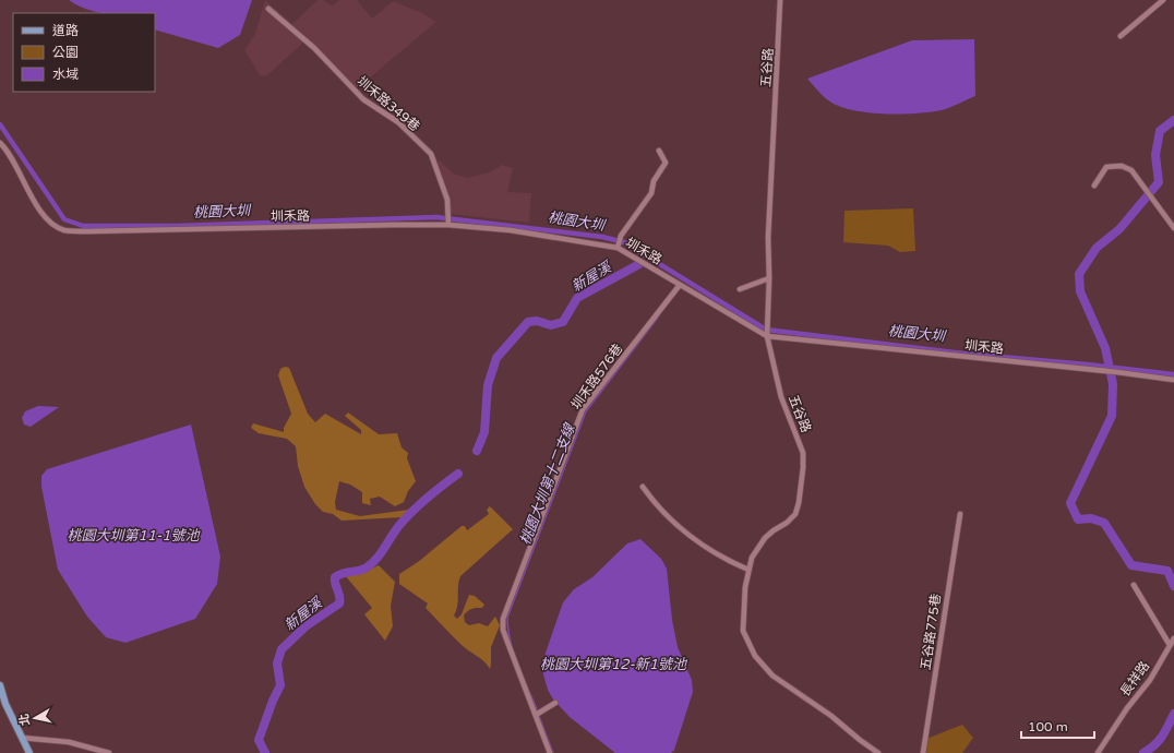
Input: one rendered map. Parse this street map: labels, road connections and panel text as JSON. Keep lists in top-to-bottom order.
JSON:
{
  "streets": {
    "street": [
      "五谷路",
      "圳禾路349巷",
      "圳禾路",
      "圳禾路576巷",
      "五谷路775巷",
      "長祥路"
    ]
  },
  "crossings": [
    ["五谷路", "圳禾路"],
    ["圳禾路349巷", "圳禾路"],
    ["圳禾路", "圳禾路576巷"]
  ],
  "water": [
    "桃園大圳",
    "新屋溪",
    "桃園大圳第十二支線",
    "桃園大圳第11-1號池",
    "桃園大圳第12-新1號池"
  ],
  "legend": ["道路", "公園", "水域"],
  "scale_bar": "100 m",
  "north": "left"
}
